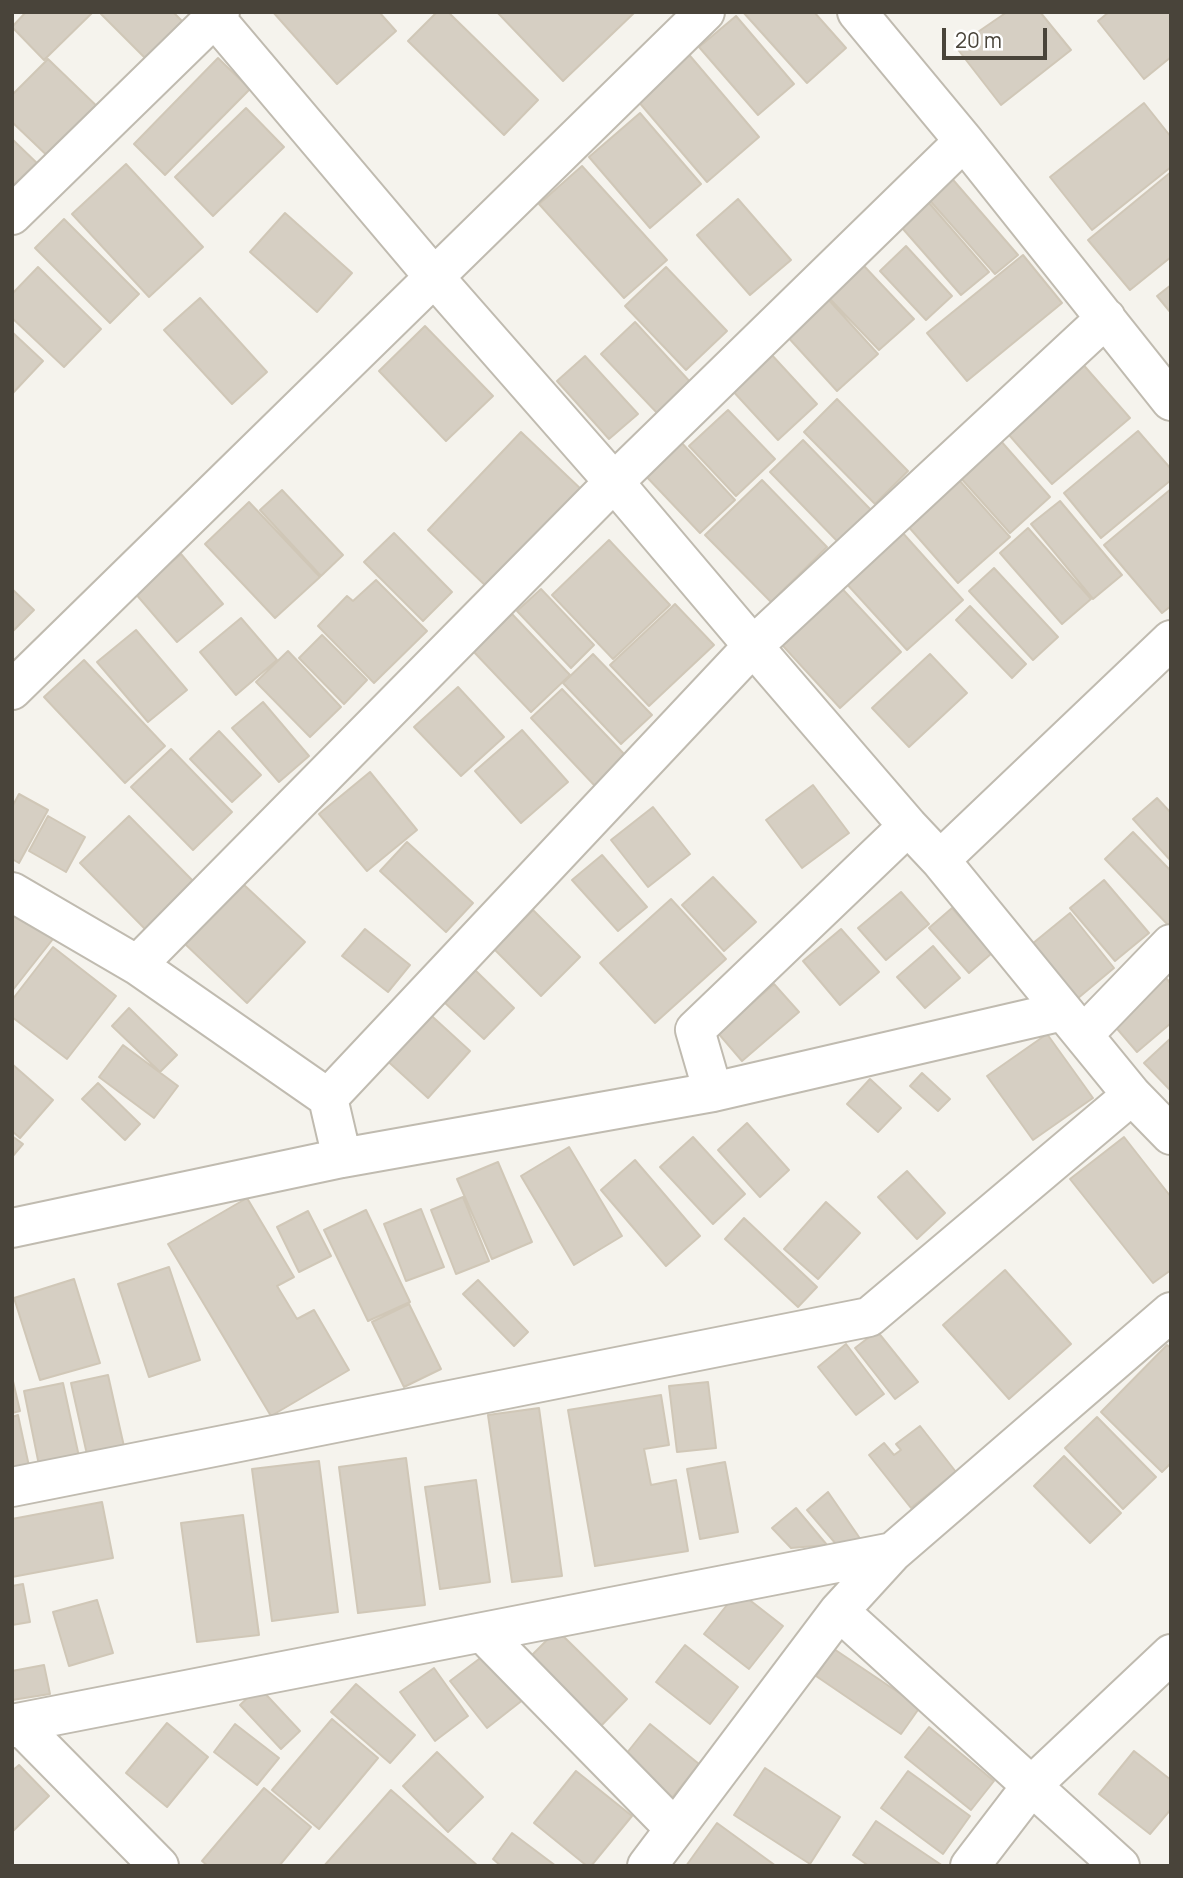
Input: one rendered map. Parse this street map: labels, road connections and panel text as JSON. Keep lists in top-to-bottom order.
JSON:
{
  "scale_bar": "20 m"
}
